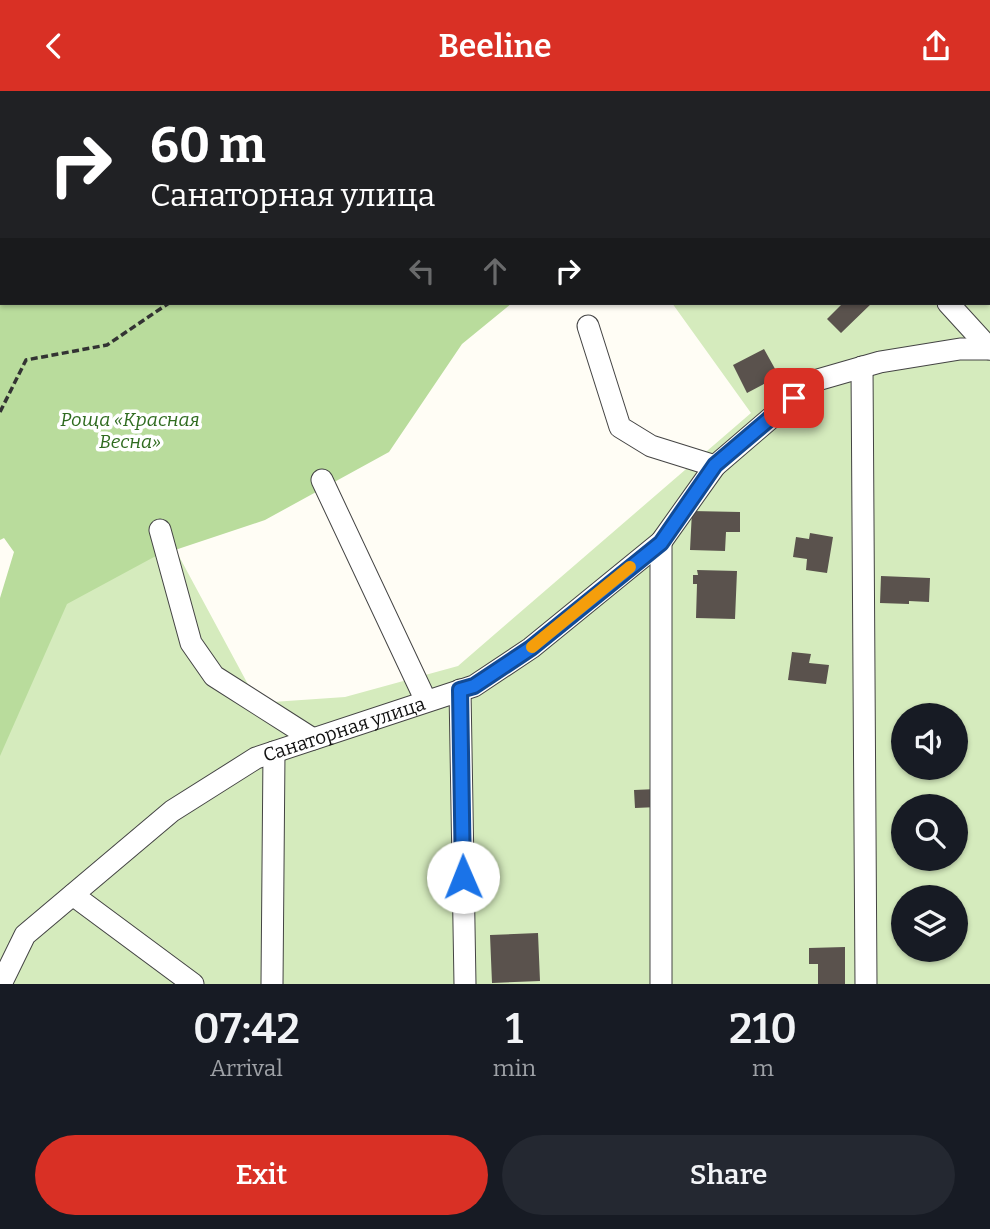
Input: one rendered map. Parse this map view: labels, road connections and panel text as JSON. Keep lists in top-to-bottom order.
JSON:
{
  "streets": {
    "street": ["Санаторная улица"]
  },
  "parks": ["Роща «Красная Весна»"],
  "page": {
    "header": "Beeline",
    "turn": ["60 m", "Санаторная улица"],
    "eta": [
      "07:42",
      "Arrival",
      "1",
      "min",
      "210",
      "m"
    ],
    "buttons": ["Exit", "Share"]
  }
}
